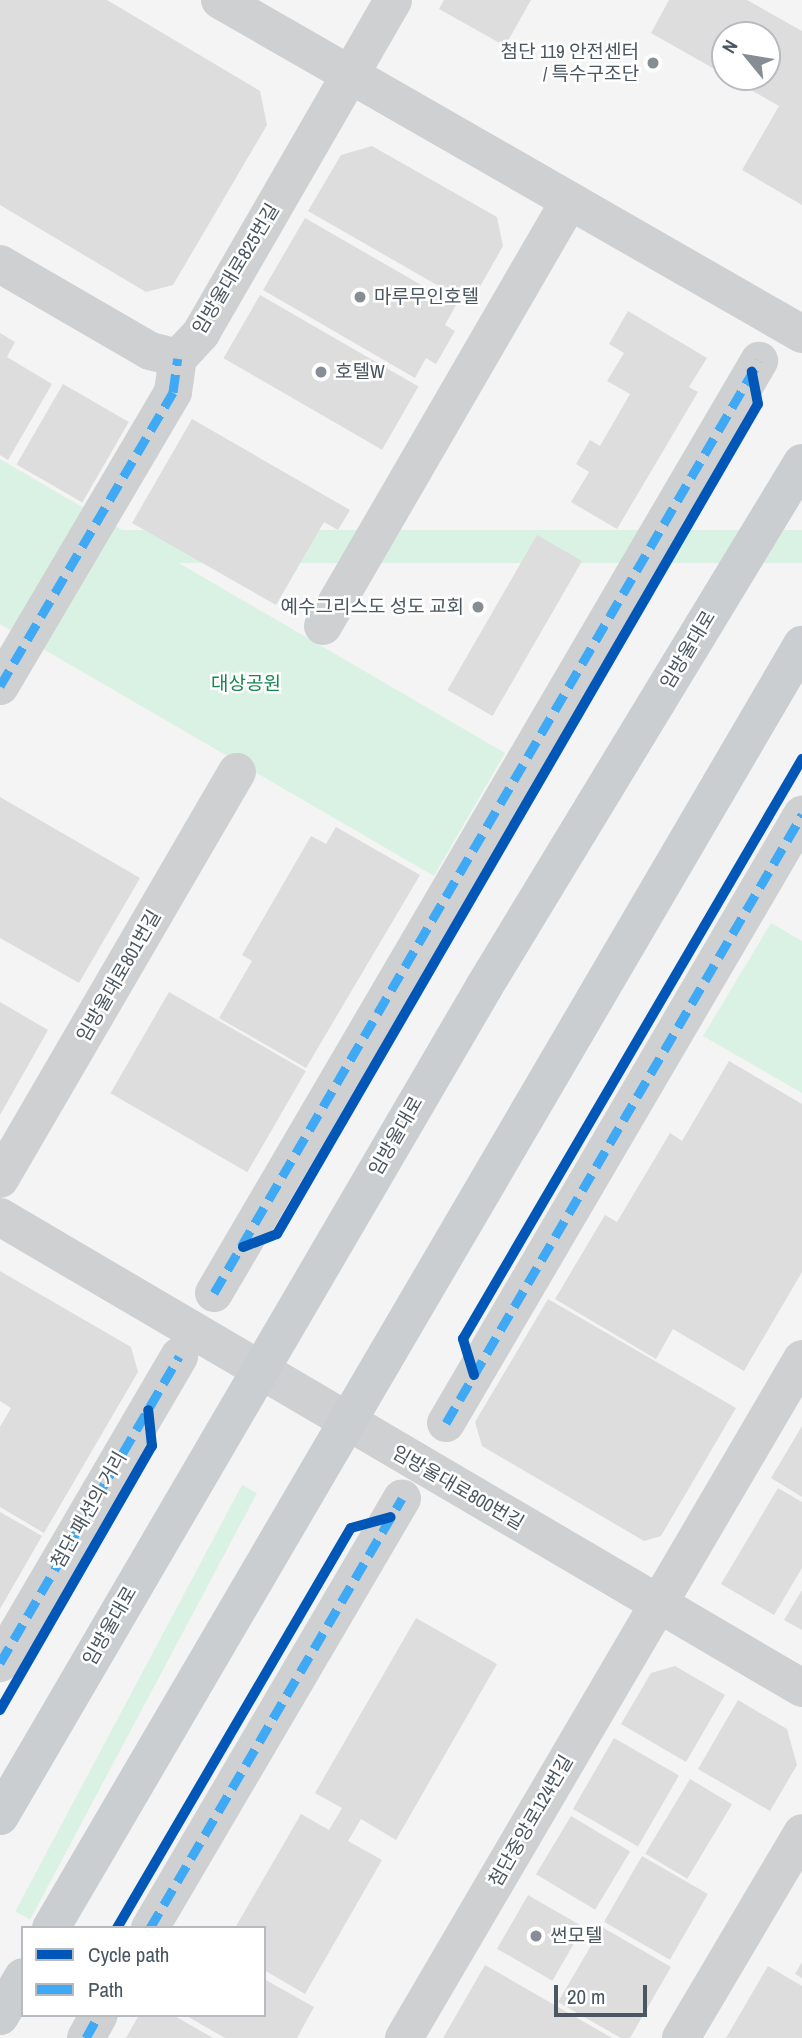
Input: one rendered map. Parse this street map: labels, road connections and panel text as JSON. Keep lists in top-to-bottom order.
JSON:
{
  "streets": {
    "main road": ["임방울대로"],
    "street": [
      "임방울대로825번길",
      "임방울대로801번길",
      "임방울대로800번길",
      "첨단 패션의 거리",
      "첨단중앙로124번길"
    ]
  },
  "crossings": [
    ["임방울대로", "임방울대로800번길"],
    ["임방울대로800번길", "첨단중앙로124번길"]
  ],
  "parks": ["대상공원"],
  "places": [
    "첨단 119 안전센터 / 특수구조단",
    "마루무인호텔",
    "호텔W",
    "예수그리스도 성도 교회",
    "썬모텔"
  ],
  "legend": ["Cycle path", "Path"],
  "scale_bar": "20 m",
  "north": "top left"
}
